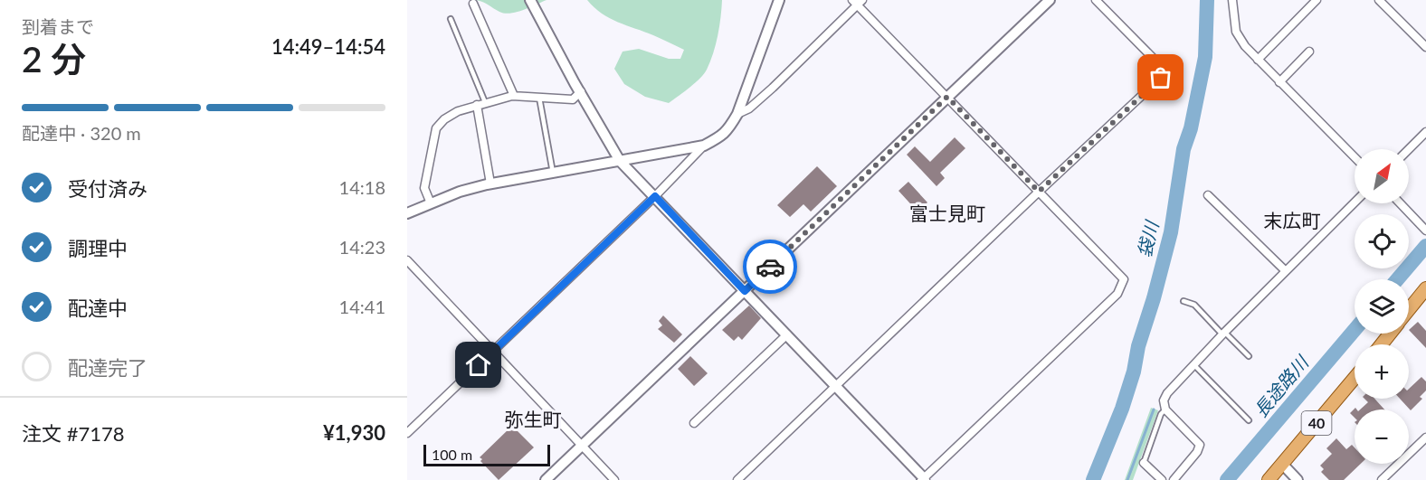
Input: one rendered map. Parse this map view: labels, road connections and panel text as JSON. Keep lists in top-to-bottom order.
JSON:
{
  "streets": {
    "main road": ["40"]
  },
  "districts": ["富士見町", "末広町", "弥生町"],
  "water": ["袋川", "長途路川"],
  "scale_bar": "100 m",
  "north": "top right",
  "page": {
    "heading": ["2 分", "到着まで", "14:49–14:54"],
    "panel": ["注文 #7178", "¥1,930"],
    "bar": "配達中 · 320 m",
    "map_buttons": ["+", "−"],
    "list": [
      ["受付済み", "14:18"],
      ["調理中", "14:23"],
      ["配達中", "14:41"],
      "配達完了"
    ],
    "scale": "100 m"
  }
}
